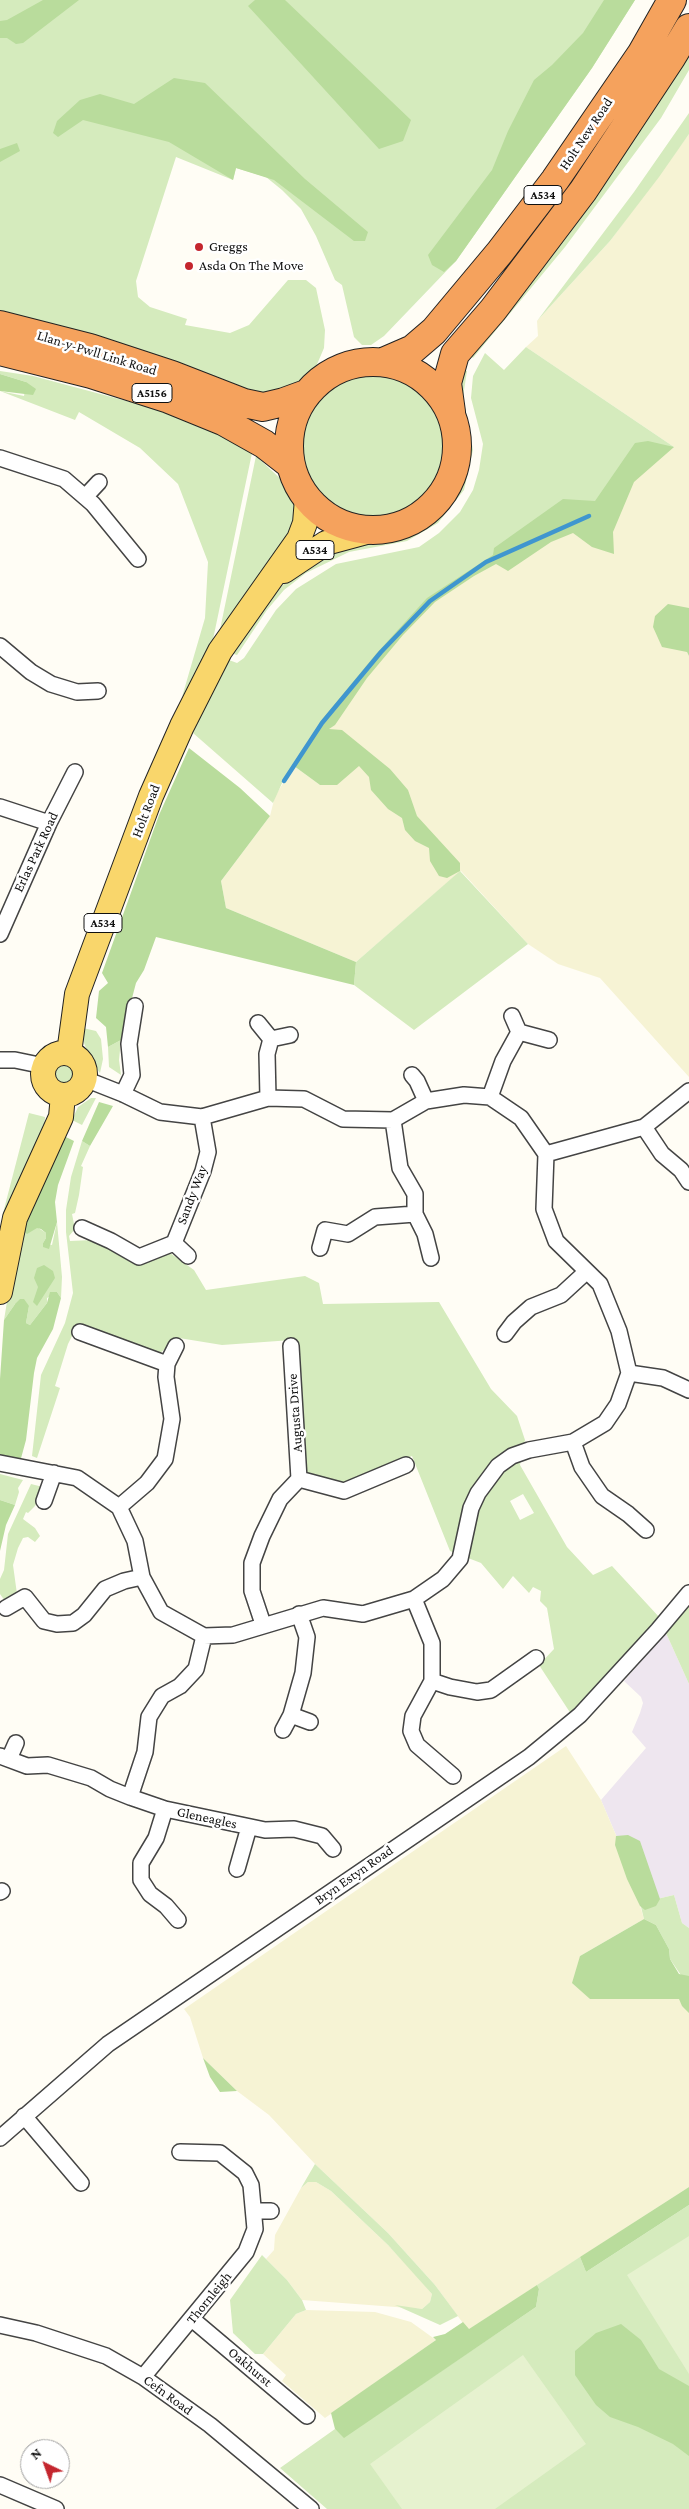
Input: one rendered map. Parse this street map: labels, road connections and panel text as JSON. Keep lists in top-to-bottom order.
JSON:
{
  "streets": {
    "highway": [
      "Holt New Road",
      "A534",
      "Llan-y-Pwll Link Road",
      "A5156"
    ],
    "main road": ["Holt Road"],
    "street": [
      "Erlas Park Road",
      "Sandy Way",
      "Augusta Drive",
      "Gleneagles",
      "Bryn Estyn Road",
      "Thornleigh",
      "Oakhurst",
      "Cefn Road"
    ]
  },
  "crossings": [
    ["Holt New Road", "Llan-y-Pwll Link Road"],
    ["Holt New Road", "Holt Road"],
    ["Llan-y-Pwll Link Road", "Holt Road"],
    ["Thornleigh", "Oakhurst"],
    ["Thornleigh", "Cefn Road"]
  ],
  "places": ["Greggs", "Asda On The Move"],
  "north": "top left"
}
